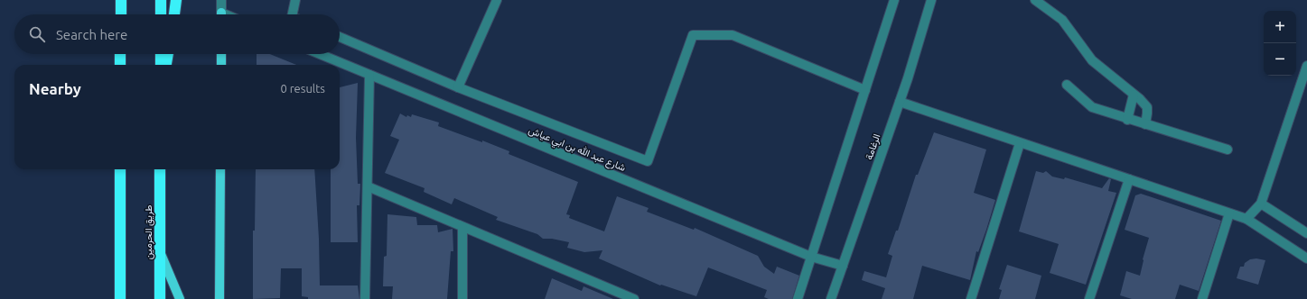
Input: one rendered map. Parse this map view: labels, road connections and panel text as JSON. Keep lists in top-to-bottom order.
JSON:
{
  "streets": {
    "highway": ["طريق الحرمين"],
    "street": ["الرغامة", "شارع عبد الله بن ابي عياش"]
  },
  "crossings": [
    ["الرغامة", "شارع عبد الله بن ابي عياش"]
  ],
  "page": {
    "map_buttons": ["+", "−"],
    "search": "Search here",
    "heading": ["Nearby", "0 results"]
  }
}
